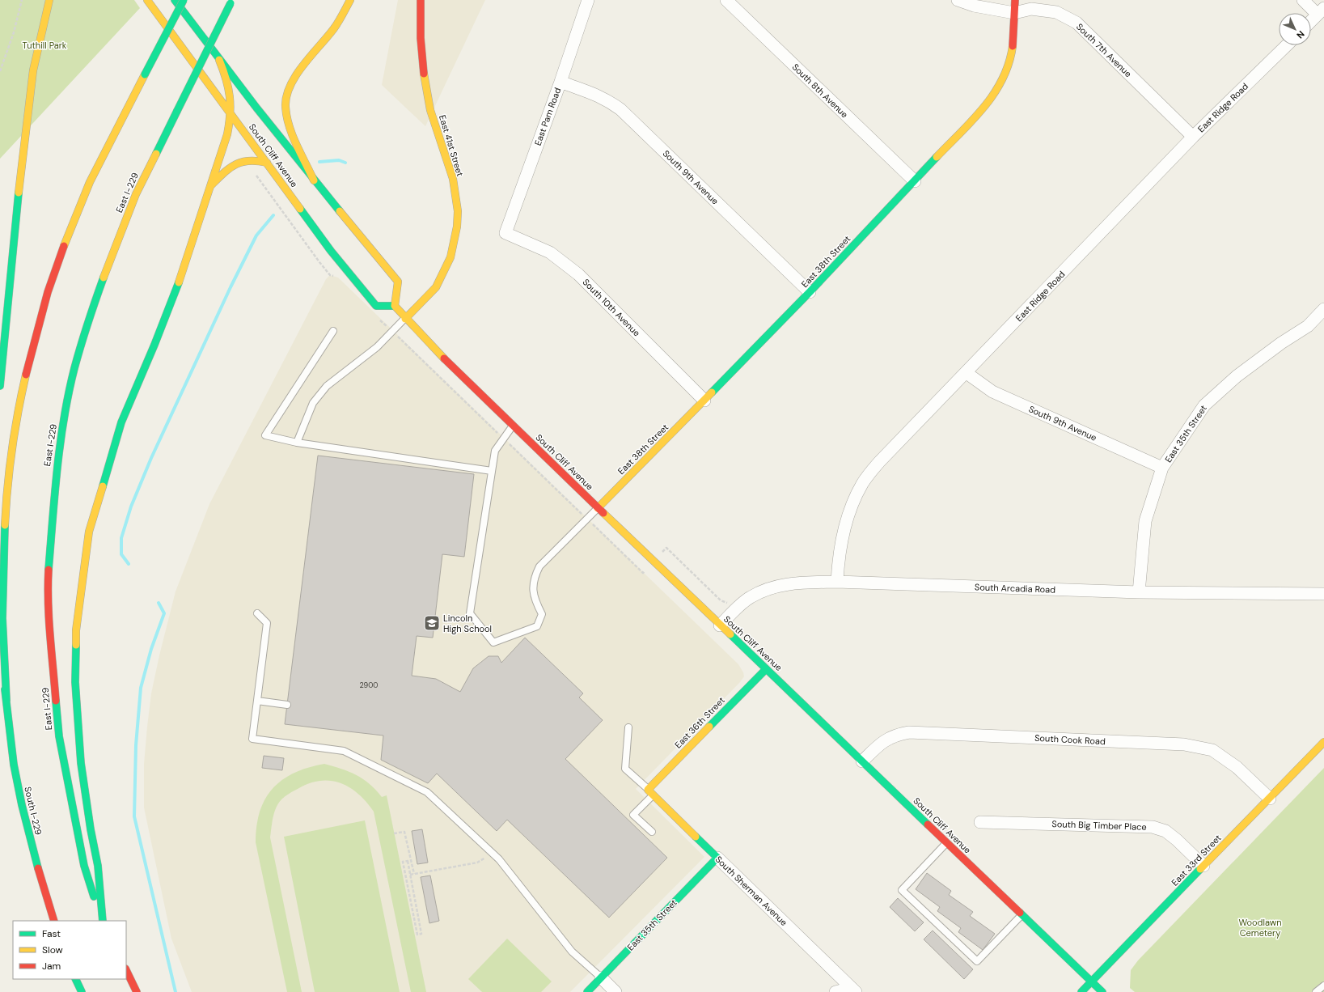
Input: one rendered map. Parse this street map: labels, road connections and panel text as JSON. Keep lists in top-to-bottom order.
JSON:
{
  "streets": {
    "main road": [
      "East 41st Street",
      "South Cliff Avenue",
      "East I-229",
      "East 38th Street",
      "East 35th Street",
      "East 36th Street",
      "South I-229",
      "East 33rd Street",
      "South Sherman Avenue"
    ],
    "street": [
      "South 7th Avenue",
      "South 8th Avenue",
      "East Ridge Road",
      "East Pam Road",
      "South 9th Avenue",
      "South 10th Avenue",
      "South Arcadia Road",
      "South Cook Road",
      "South Big Timber Place"
    ]
  },
  "crossings": [
    ["South 7th Avenue", "East Ridge Road"],
    ["South 7th Avenue", "East 38th Street"],
    ["South 8th Avenue", "East 38th Street"],
    ["East Ridge Road", "South 9th Avenue"],
    ["East Ridge Road", "South Arcadia Road"],
    ["East Pam Road", "South 9th Avenue"],
    ["East Pam Road", "South 10th Avenue"],
    ["East 41st Street", "South Cliff Avenue"],
    ["South Cliff Avenue", "East 38th Street"],
    ["South Cliff Avenue", "South Arcadia Road"],
    ["South Cliff Avenue", "East 36th Street"],
    ["South Cliff Avenue", "South Cook Road"],
    ["South Cliff Avenue", "East 33rd Street"],
    ["South 9th Avenue", "East 38th Street"],
    ["South 9th Avenue", "East 35th Street"],
    ["East 38th Street", "South 10th Avenue"],
    ["East 35th Street", "South Arcadia Road"],
    ["East 35th Street", "South Sherman Avenue"],
    ["East 36th Street", "South Sherman Avenue"],
    ["South Cook Road", "East 33rd Street"],
    ["South Big Timber Place", "East 33rd Street"]
  ],
  "parks": ["Tuthill Park", "Woodlawn Cemetery"],
  "places": {
    "school or university": ["Lincoln High School"]
  },
  "house_numbers": ["2900"],
  "legend": ["Fast", "Slow", "Jam"],
  "north": "bottom right"
}
